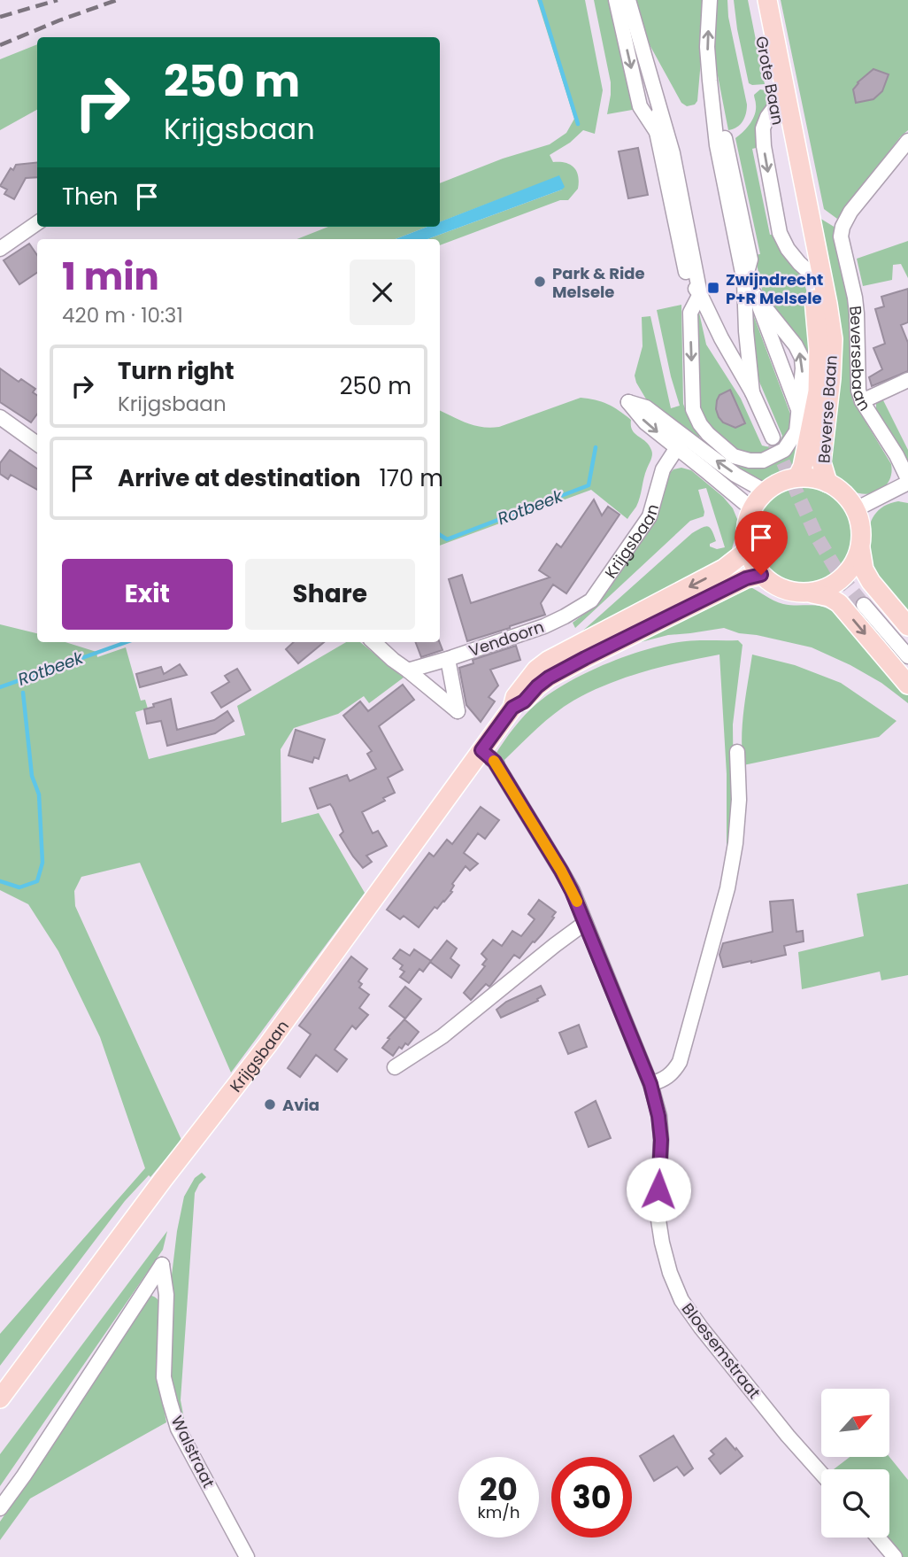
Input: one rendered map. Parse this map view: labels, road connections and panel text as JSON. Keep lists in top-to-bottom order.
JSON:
{
  "streets": {
    "main road": ["Grote Baan", "Beverse Baan", "Krijgsbaan"],
    "street": [
      "Beversebaan",
      "Vendoorn",
      "Bloesemstraat",
      "Walstraat"
    ]
  },
  "crossings": [
    ["Grote Baan", "Beverse Baan"],
    ["Beverse Baan", "Krijgsbaan"],
    ["Krijgsbaan", "Vendoorn"],
    ["Krijgsbaan", "Bloesemstraat"]
  ],
  "water": ["Rotbeek"],
  "places": {
    "other": ["Park & Ride Melsele", "Avia"],
    "transit": ["Zwijndrecht P+R Melsele"]
  },
  "north": "top right",
  "page": {
    "turn": ["250 m", "Krijgsbaan"],
    "then": "Then",
    "heading": ["1 min", "420 m · 10:31"],
    "list": [
      {
        "name": "Turn right",
        "note": "Krijgsbaan",
        "value": "250 m"
      },
      {
        "name": "Arrive at destination",
        "value": "170 m"
      }
    ],
    "buttons": ["Exit", "Share"],
    "speed": "20 km/h",
    "limit": "30"
  }
}
